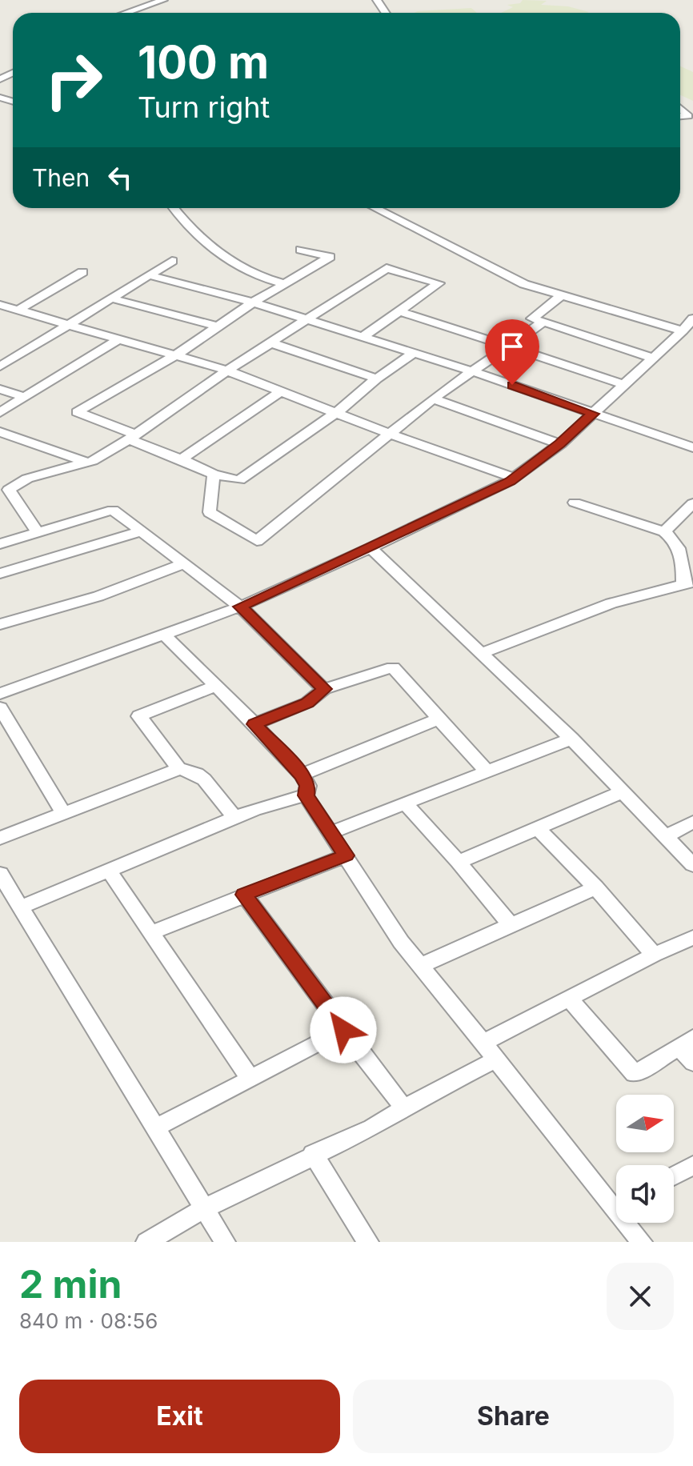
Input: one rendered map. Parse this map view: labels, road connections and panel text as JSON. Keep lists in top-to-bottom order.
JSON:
{
  "north": "right",
  "page": {
    "turn": ["100 m", "Turn right"],
    "then": "Then",
    "heading": ["2 min", "840 m · 08:56"],
    "buttons": ["Exit", "Share"]
  }
}
